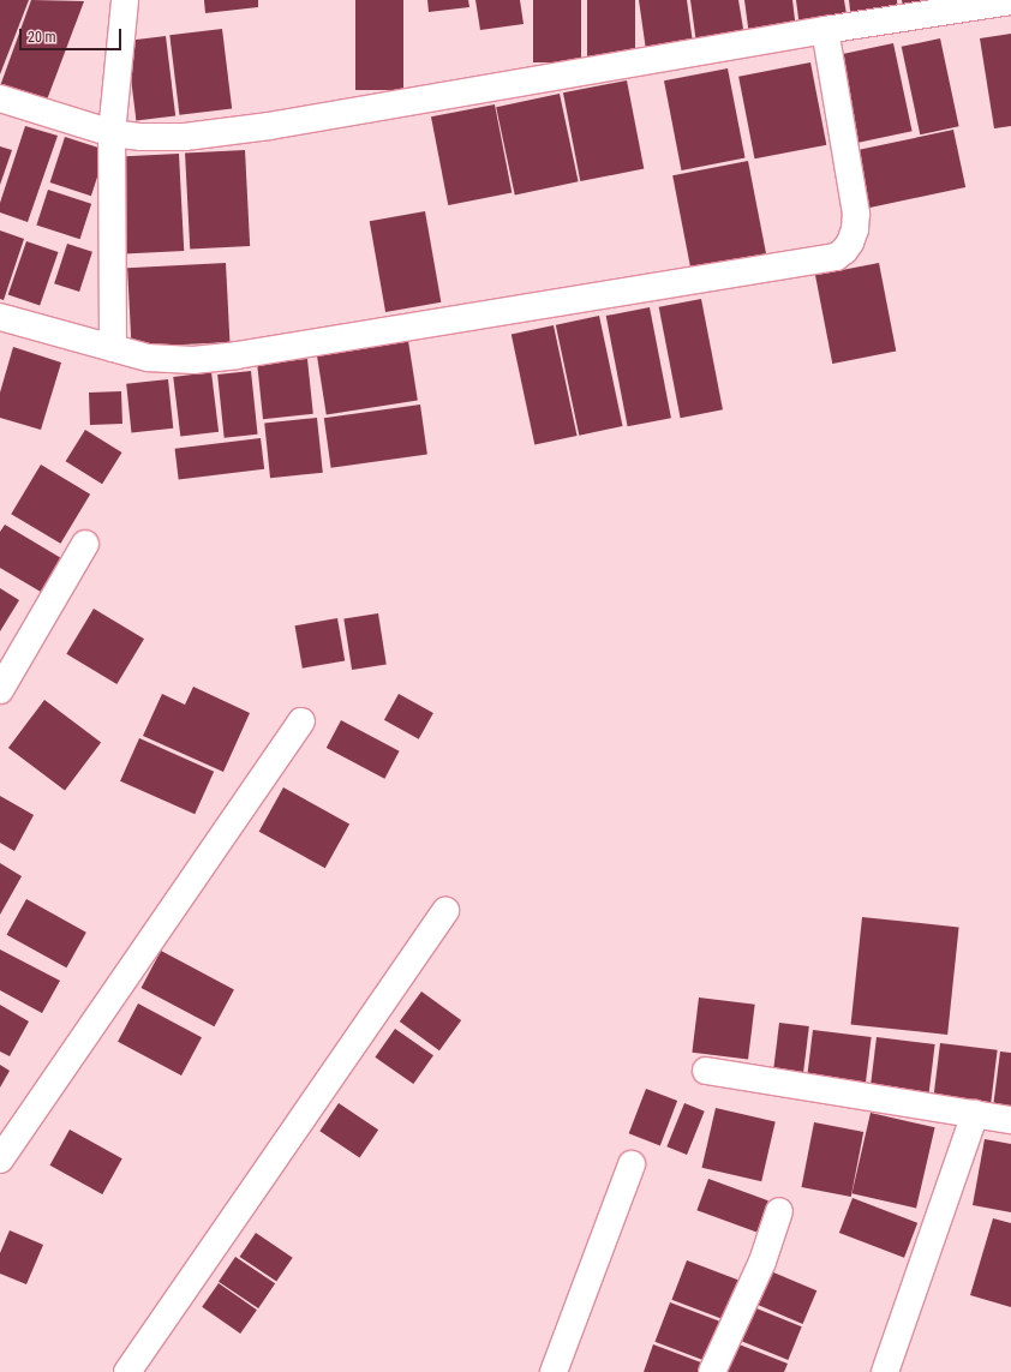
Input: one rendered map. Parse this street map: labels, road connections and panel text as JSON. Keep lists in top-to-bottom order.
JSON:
{
  "scale_bar": "20 m"
}
